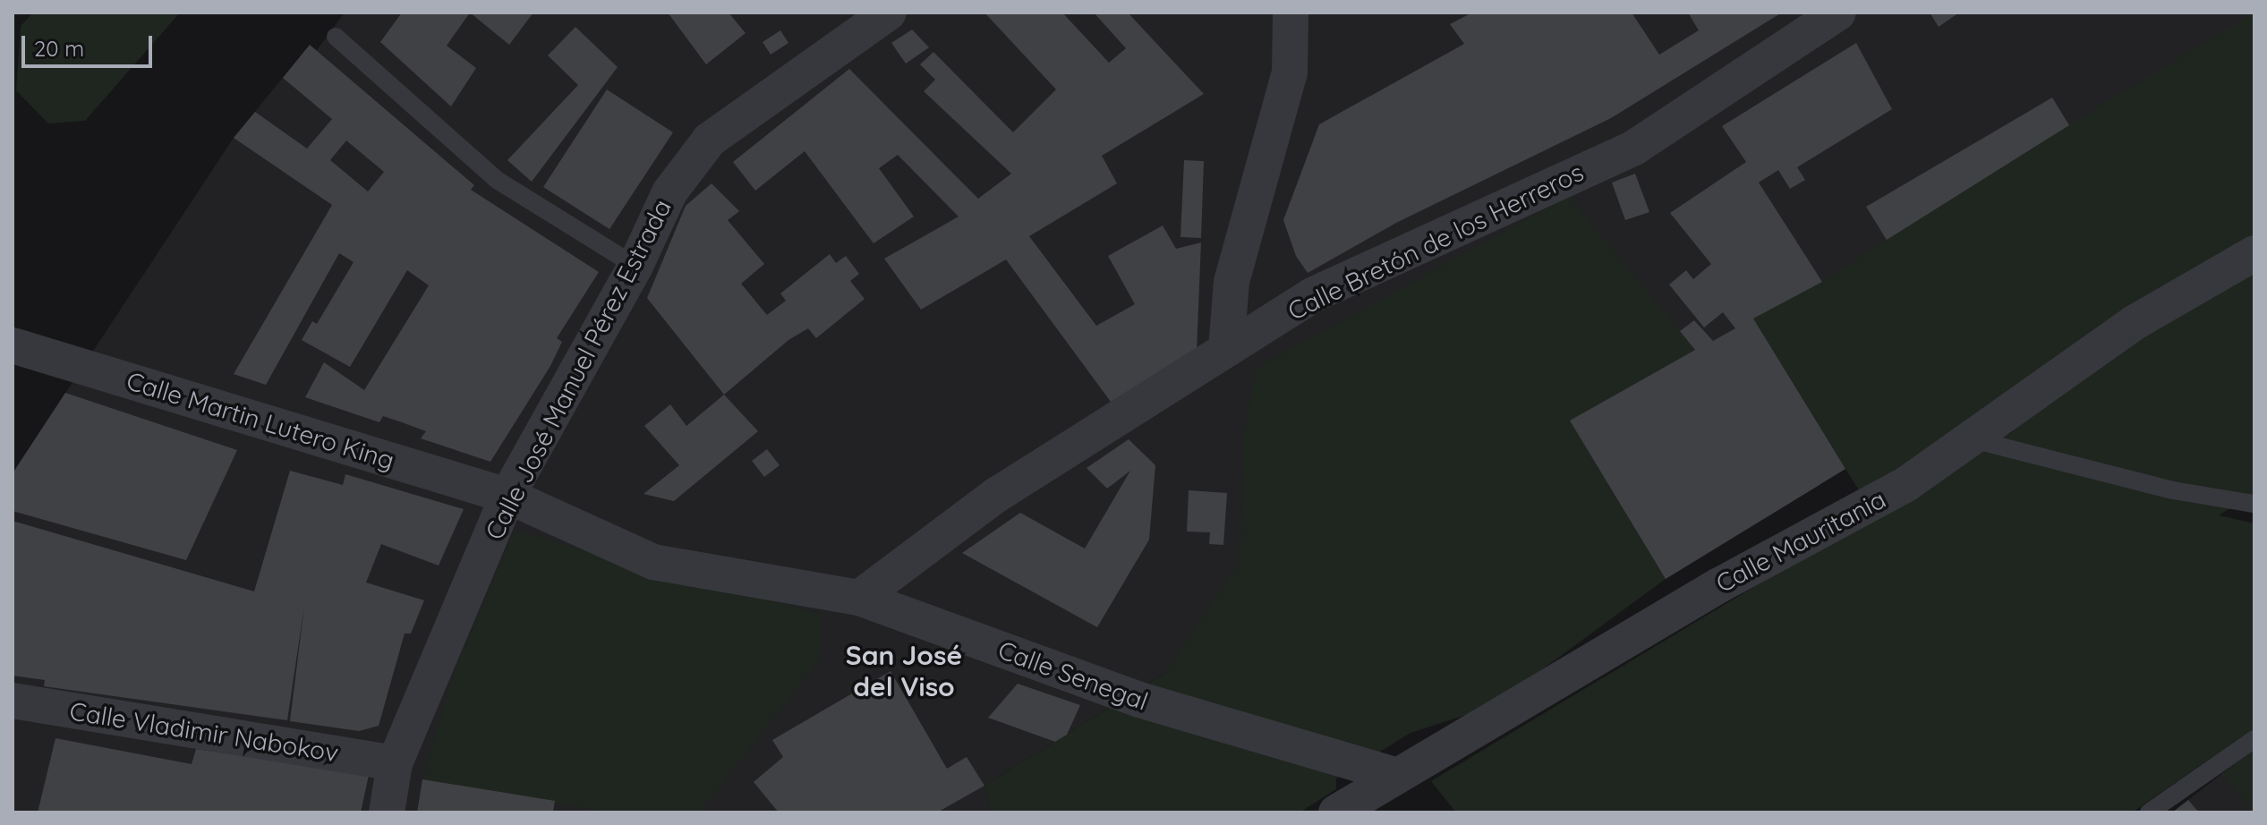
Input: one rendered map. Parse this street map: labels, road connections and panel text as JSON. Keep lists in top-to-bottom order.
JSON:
{
  "streets": {
    "street": [
      "Calle Bretón de los Herreros",
      "Calle José Manuel Pérez Estrada",
      "Calle Martin Lutero King",
      "Calle Mauritania",
      "Calle Senegal",
      "Calle Vladimir Nabokov"
    ]
  },
  "crossings": [
    ["Calle Bretón de los Herreros", "Calle Senegal"],
    ["Calle José Manuel Pérez Estrada", "Calle Martin Lutero King"],
    ["Calle José Manuel Pérez Estrada", "Calle Senegal"],
    ["Calle José Manuel Pérez Estrada", "Calle Vladimir Nabokov"],
    ["Calle Martin Lutero King", "Calle Senegal"],
    ["Calle Mauritania", "Calle Senegal"]
  ],
  "districts": ["San José del Viso"],
  "scale_bar": "20 m"
}
